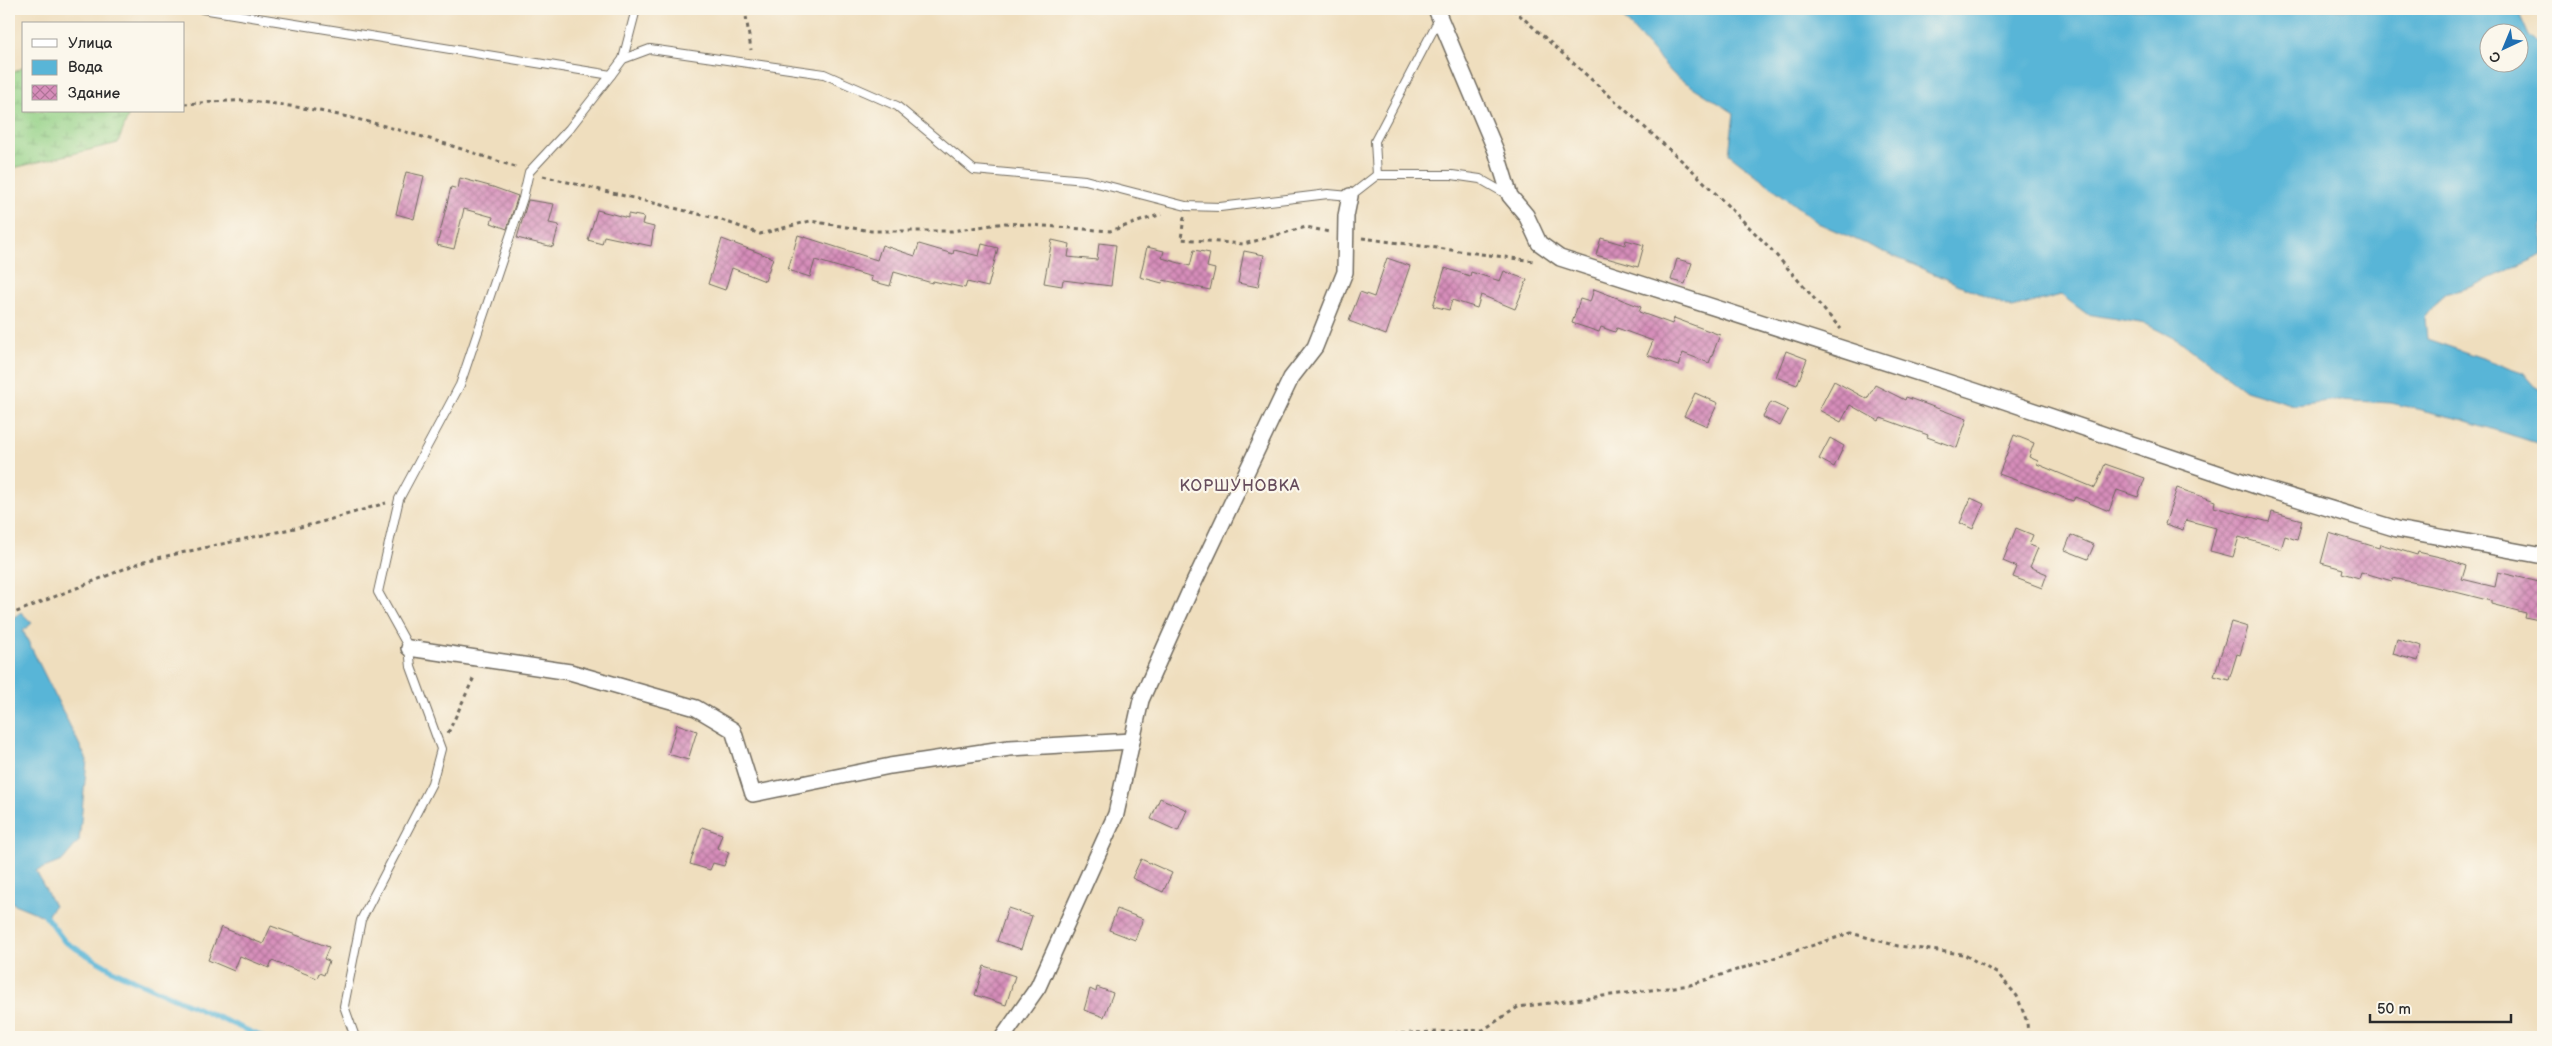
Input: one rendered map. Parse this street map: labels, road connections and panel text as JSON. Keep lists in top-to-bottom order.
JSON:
{
  "districts": ["КОРШУНОВКА"],
  "legend": ["Улица", "Вода", "Здание"],
  "scale_bar": "50 m",
  "north": "bottom left"
}
